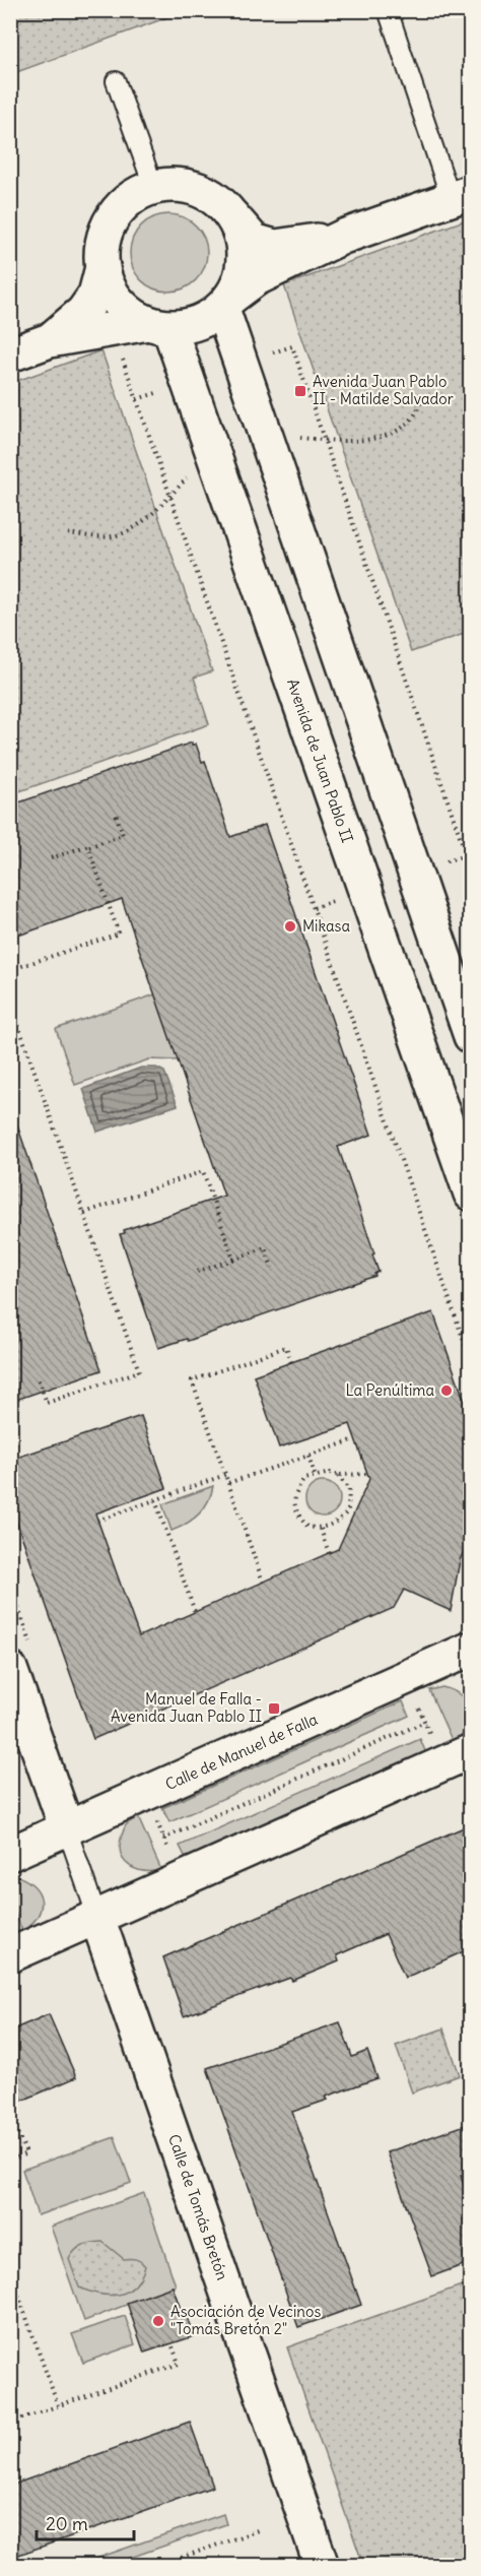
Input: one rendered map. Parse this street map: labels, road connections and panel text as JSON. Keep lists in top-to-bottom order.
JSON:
{
  "streets": {
    "street": ["Avenida de Juan Pablo II", "Calle de Manuel de Falla", "Calle de Tomás Bretón"]
  },
  "places": {
    "transit": ["Avenida Juan Pablo II - Matilde Salvador", "Manuel de Falla - Avenida Juan Pablo II"],
    "other": ["Mikasa", "La Penúltima", "Asociación de Vecinos \"Tomás Bretón 2\""]
  },
  "scale_bar": "20 m"
}
